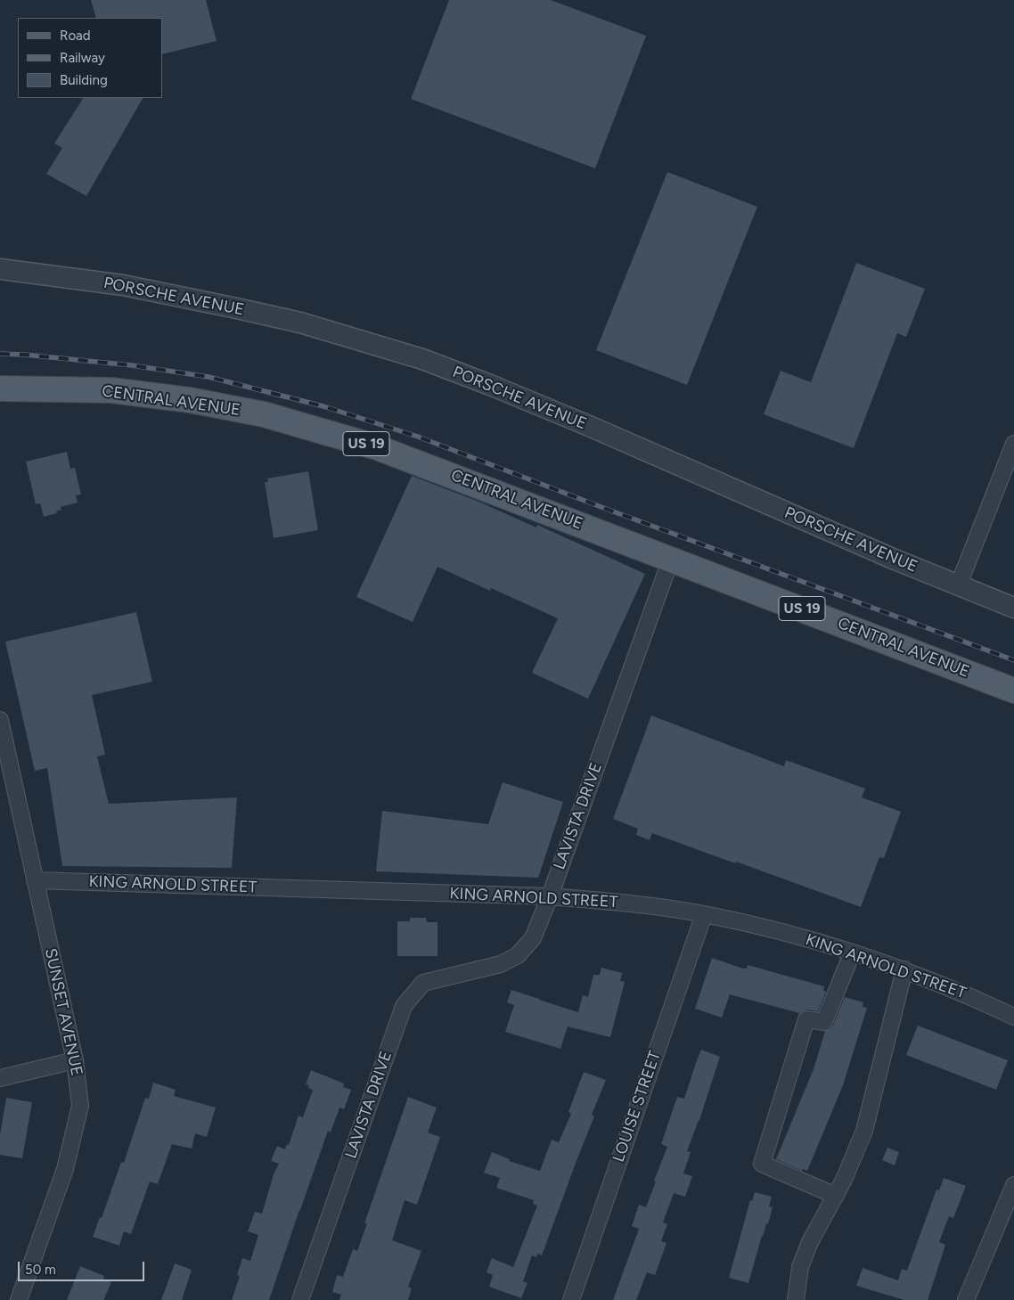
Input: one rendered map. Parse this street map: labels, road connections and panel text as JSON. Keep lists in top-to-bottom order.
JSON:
{
  "streets": {
    "main road": ["CENTRAL AVENUE", "US 19"],
    "street": [
      "PORSCHE AVENUE",
      "LAVISTA DRIVE",
      "KING ARNOLD STREET",
      "SUNSET AVENUE",
      "LOUISE STREET"
    ]
  },
  "crossings": [
    ["CENTRAL AVENUE", "LAVISTA DRIVE"],
    ["LAVISTA DRIVE", "KING ARNOLD STREET"],
    ["KING ARNOLD STREET", "SUNSET AVENUE"],
    ["KING ARNOLD STREET", "LOUISE STREET"]
  ],
  "legend": ["Road", "Railway", "Building"],
  "scale_bar": "50 m"
}
